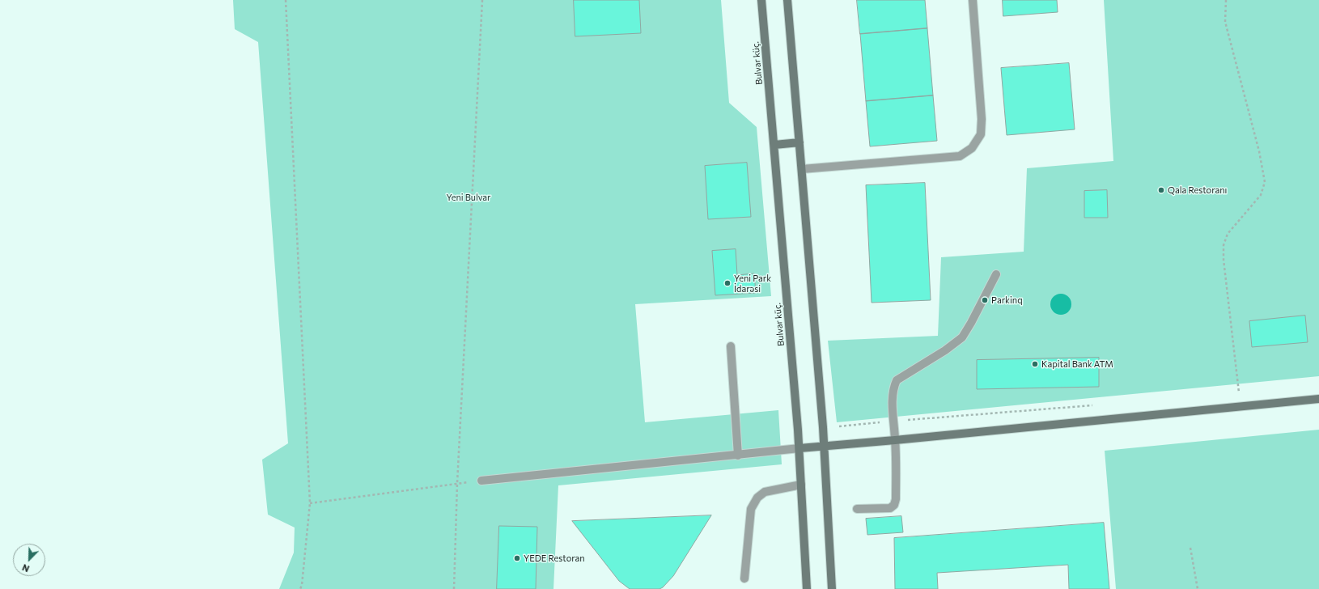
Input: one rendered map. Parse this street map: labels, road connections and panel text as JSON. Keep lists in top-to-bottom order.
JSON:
{
  "streets": {
    "street": ["Bulvar küç."]
  },
  "parks": ["Yeni Bulvar"],
  "places": [
    "Qala Restoranı",
    "Yeni Park İdarəsi",
    "Parkinq",
    "Kapital Bank ATM",
    "YEDE Restoran"
  ],
  "north": "bottom left"
}
